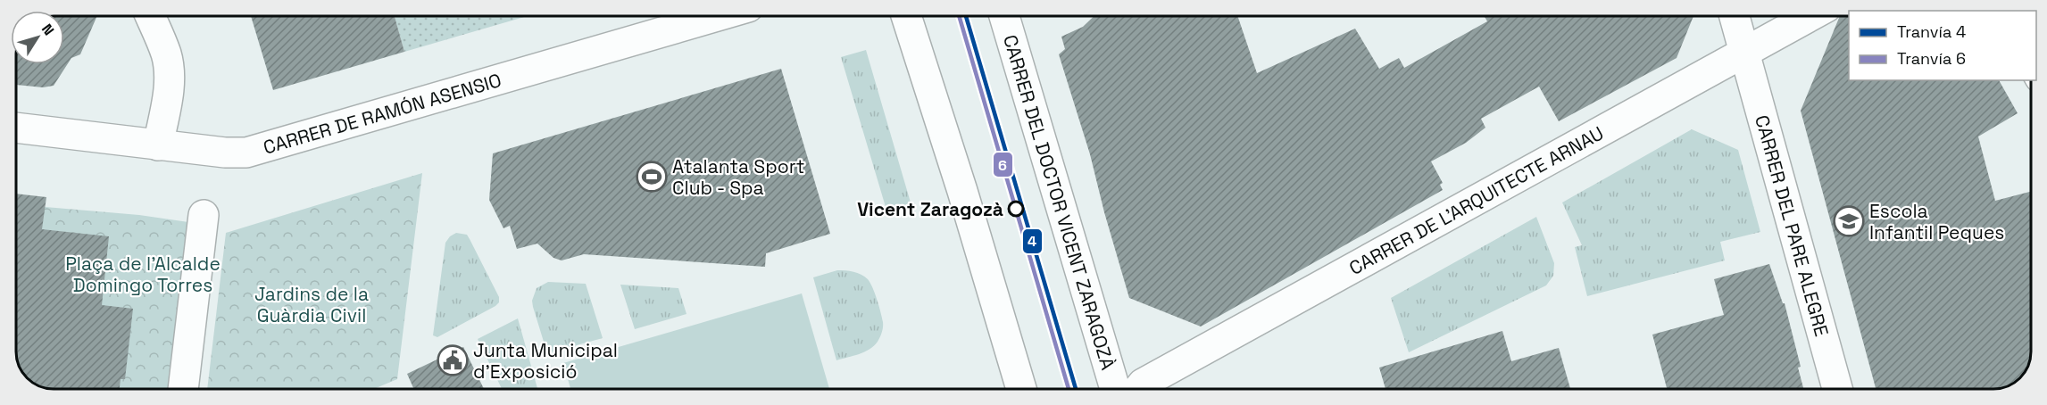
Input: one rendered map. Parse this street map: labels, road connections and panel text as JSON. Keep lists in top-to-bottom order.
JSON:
{
  "streets": {
    "street": [
      "CARRER DE RAMÓN ASENSIO",
      "CARRER DE L'ARQUITECTE ARNAU",
      "CARRER DEL DOCTOR VICENT ZARAGOZÀ",
      "CARRER DEL PARE ALEGRE"
    ]
  },
  "crossings": [
    ["CARRER DE L'ARQUITECTE ARNAU", "CARRER DEL PARE ALEGRE"]
  ],
  "parks": ["Plaça de l'Alcalde Domingo Torres", "Jardins de la Guàrdia Civil"],
  "places": {
    "sports": ["Atalanta Sport Club - Spa"],
    "other": ["Vicent Zaragozà"],
    "school or university": ["Escola Infantil Peques"],
    "public building": ["Junta Municipal d'Exposició"]
  },
  "lines": ["tram line 4", "tram line 6"],
  "legend": ["Tranvía 4", "Tranvía 6"],
  "north": "top right"
}
